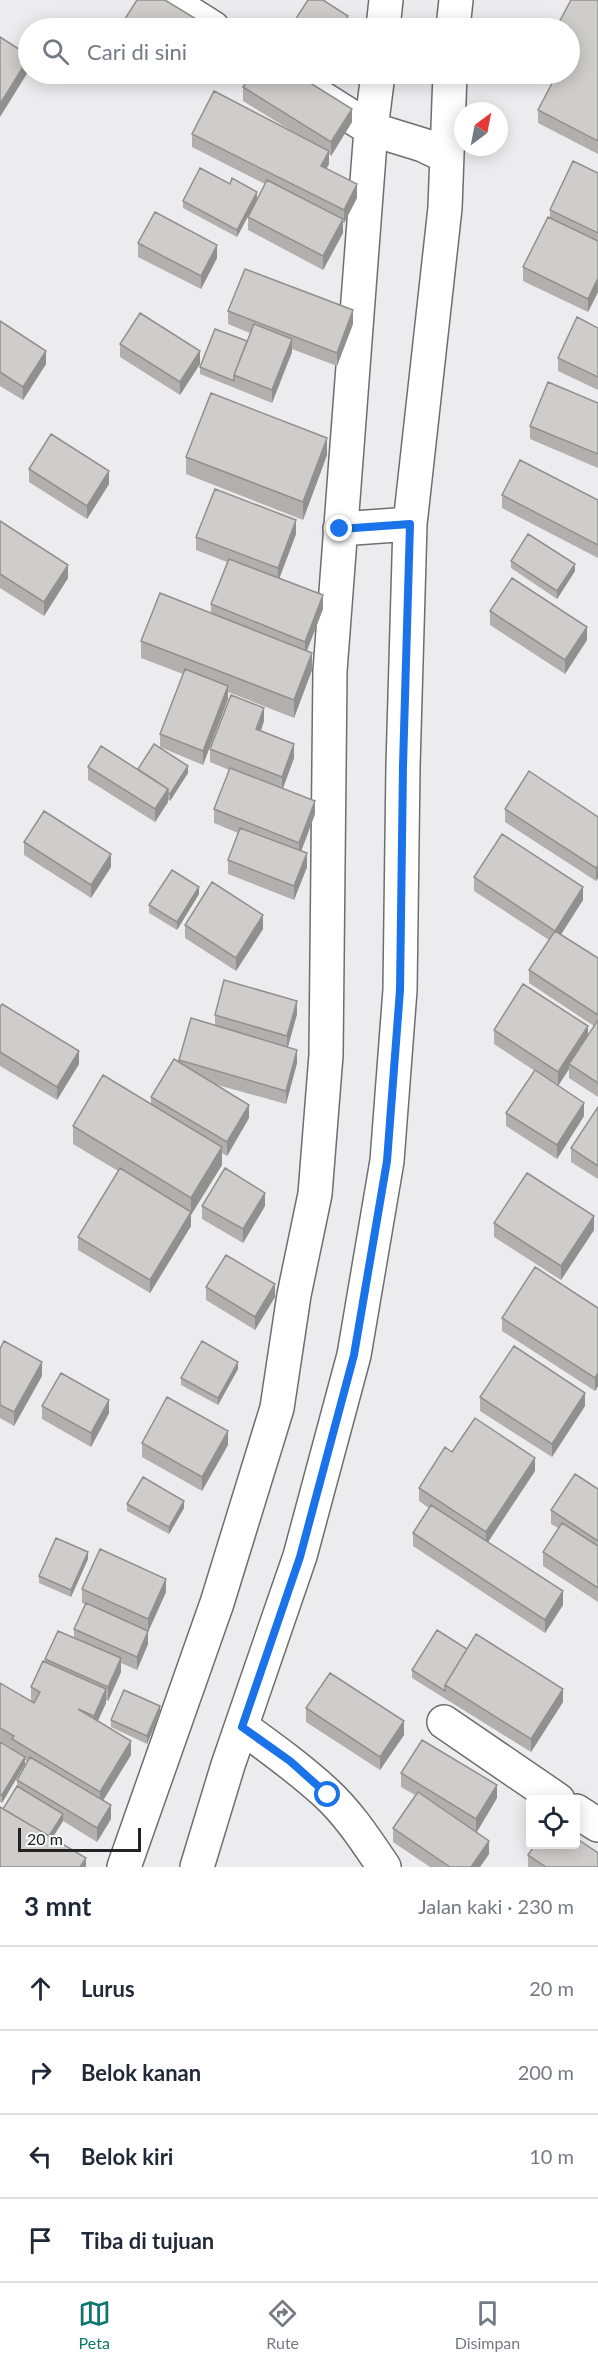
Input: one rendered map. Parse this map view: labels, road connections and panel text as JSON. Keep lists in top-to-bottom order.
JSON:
{
  "scale_bar": "20 m",
  "north": "top right",
  "page": {
    "search": "Cari di sini",
    "scale": "20 m",
    "heading": ["3 mnt", "Jalan kaki · 230 m"],
    "list": [
      ["Lurus", "20 m"],
      ["Belok kanan", "200 m"],
      ["Belok kiri", "10 m"],
      "Tiba di tujuan"
    ],
    "nav": ["Peta", "Rute", "Disimpan"]
  }
}
